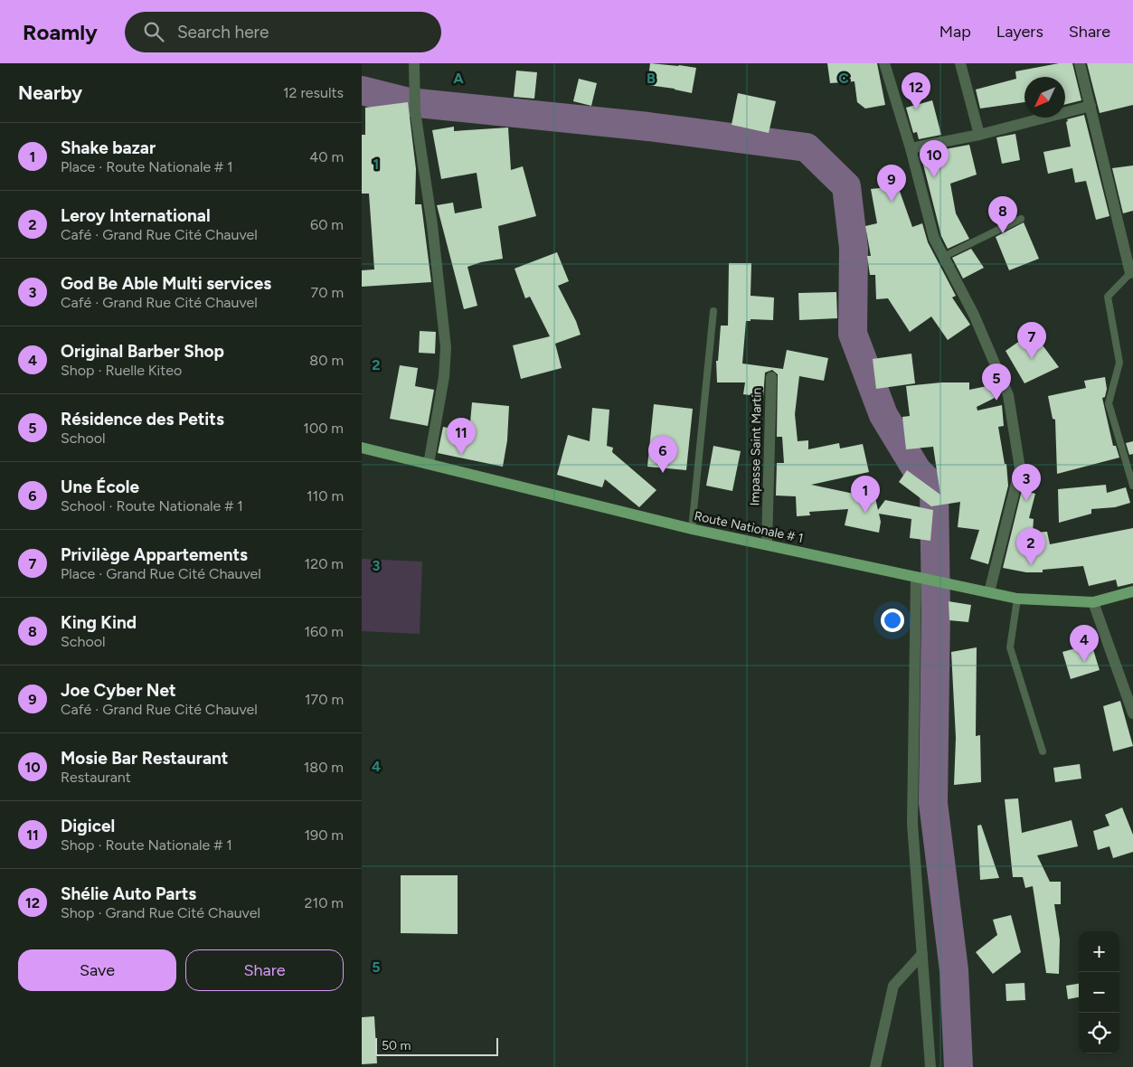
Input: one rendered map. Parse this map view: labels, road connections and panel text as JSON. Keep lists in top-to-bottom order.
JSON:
{
  "streets": {
    "main road": ["Route Nationale # 1"],
    "street": ["Impasse Saint Martin"]
  },
  "crossings": [
    ["Impasse Saint Martin", "Route Nationale # 1"]
  ],
  "scale_bar": "50 m",
  "north": "bottom left",
  "page": {
    "header": "Roamly",
    "search": "Search here",
    "nav": ["Map", "Layers", "Share"],
    "heading": ["Nearby", "12 results"],
    "pins": [
      "12",
      "10",
      "9",
      "8",
      "7",
      "5",
      "11",
      "6",
      "3",
      "1",
      "2",
      "4"
    ],
    "list": [
      {
        "mark": "1",
        "name": "Shake bazar",
        "note": "Place · Route Nationale # 1",
        "value": "40 m"
      },
      {
        "mark": "2",
        "name": "Leroy International",
        "note": "Café · Grand Rue Cité Chauvel",
        "value": "60 m"
      },
      {
        "mark": "3",
        "name": "God Be Able Multi services",
        "note": "Café · Grand Rue Cité Chauvel",
        "value": "70 m"
      },
      {
        "mark": "4",
        "name": "Original Barber Shop",
        "note": "Shop · Ruelle Kiteo",
        "value": "80 m"
      },
      {
        "mark": "5",
        "name": "Résidence des Petits",
        "note": "School",
        "value": "100 m"
      },
      {
        "mark": "6",
        "name": "Une École",
        "note": "School · Route Nationale # 1",
        "value": "110 m"
      },
      {
        "mark": "7",
        "name": "Privilège Appartements",
        "note": "Place · Grand Rue Cité Chauvel",
        "value": "120 m"
      },
      {
        "mark": "8",
        "name": "King Kind",
        "note": "School",
        "value": "160 m"
      },
      {
        "mark": "9",
        "name": "Joe Cyber Net",
        "note": "Café · Grand Rue Cité Chauvel",
        "value": "170 m"
      },
      {
        "mark": "10",
        "name": "Mosie Bar Restaurant",
        "note": "Restaurant",
        "value": "180 m"
      },
      {
        "mark": "11",
        "name": "Digicel",
        "note": "Shop · Route Nationale # 1",
        "value": "190 m"
      },
      {
        "mark": "12",
        "name": "Shélie Auto Parts",
        "note": "Shop · Grand Rue Cité Chauvel",
        "value": "210 m"
      }
    ],
    "map_buttons": ["+", "−"],
    "buttons": ["Save", "Share"],
    "scale": "50 m"
  },
  "grid": {
    "columns": ["A", "B", "C"],
    "rows": [
      "1",
      "2",
      "3",
      "4",
      "5"
    ]
  }
}
